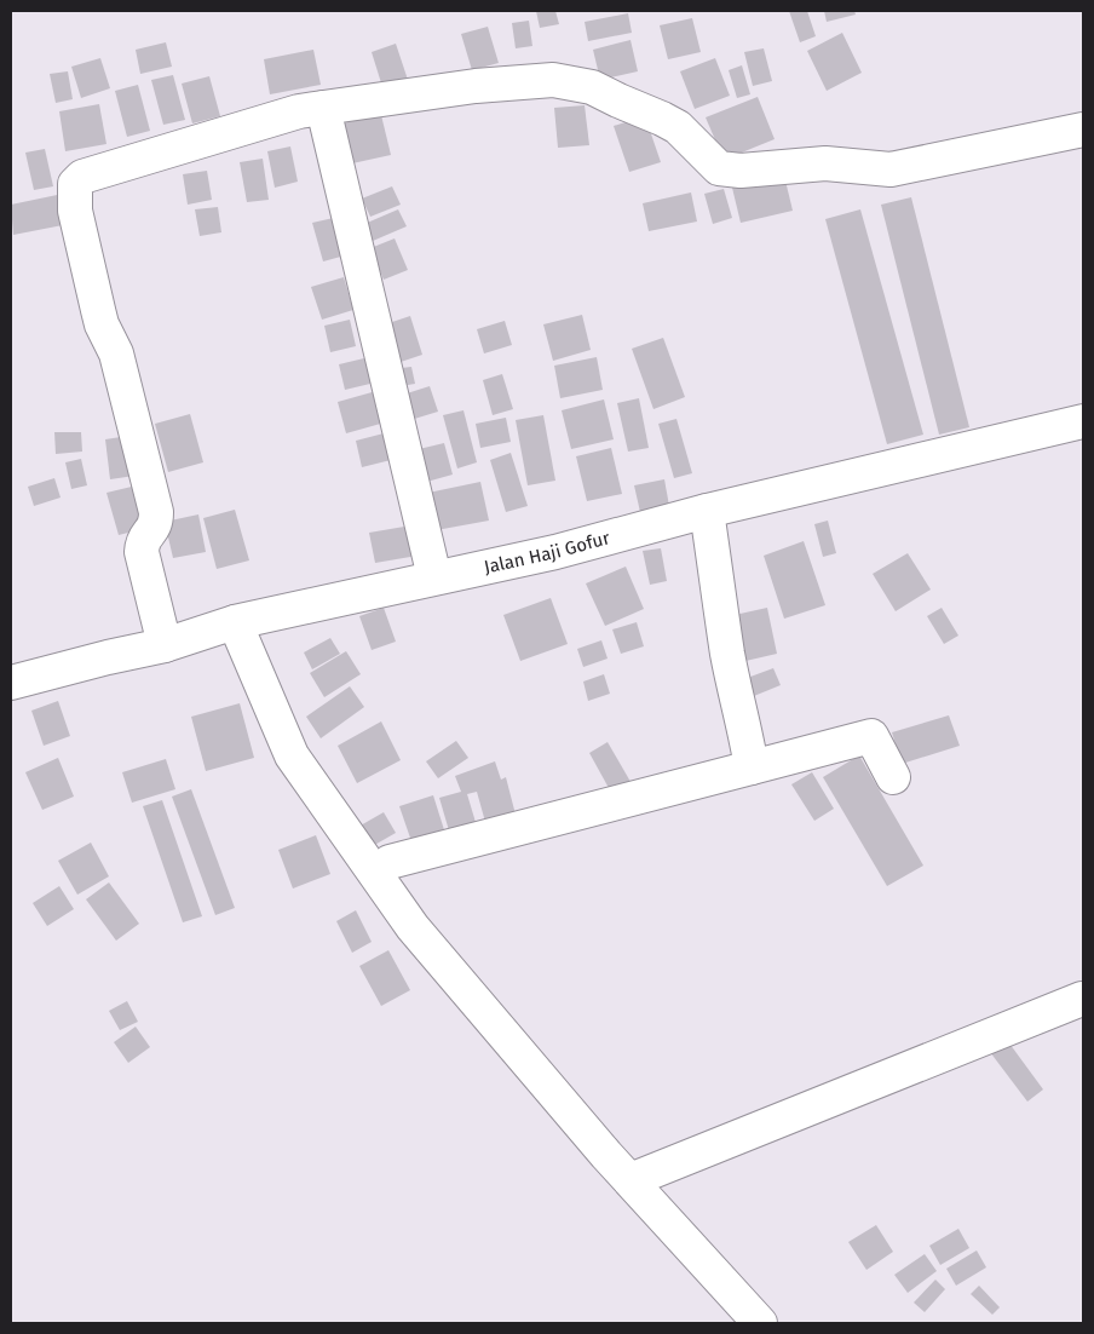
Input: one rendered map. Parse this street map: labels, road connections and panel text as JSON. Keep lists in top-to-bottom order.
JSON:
{
  "streets": {
    "street": ["Jalan Haji Gofur"]
  }
}
